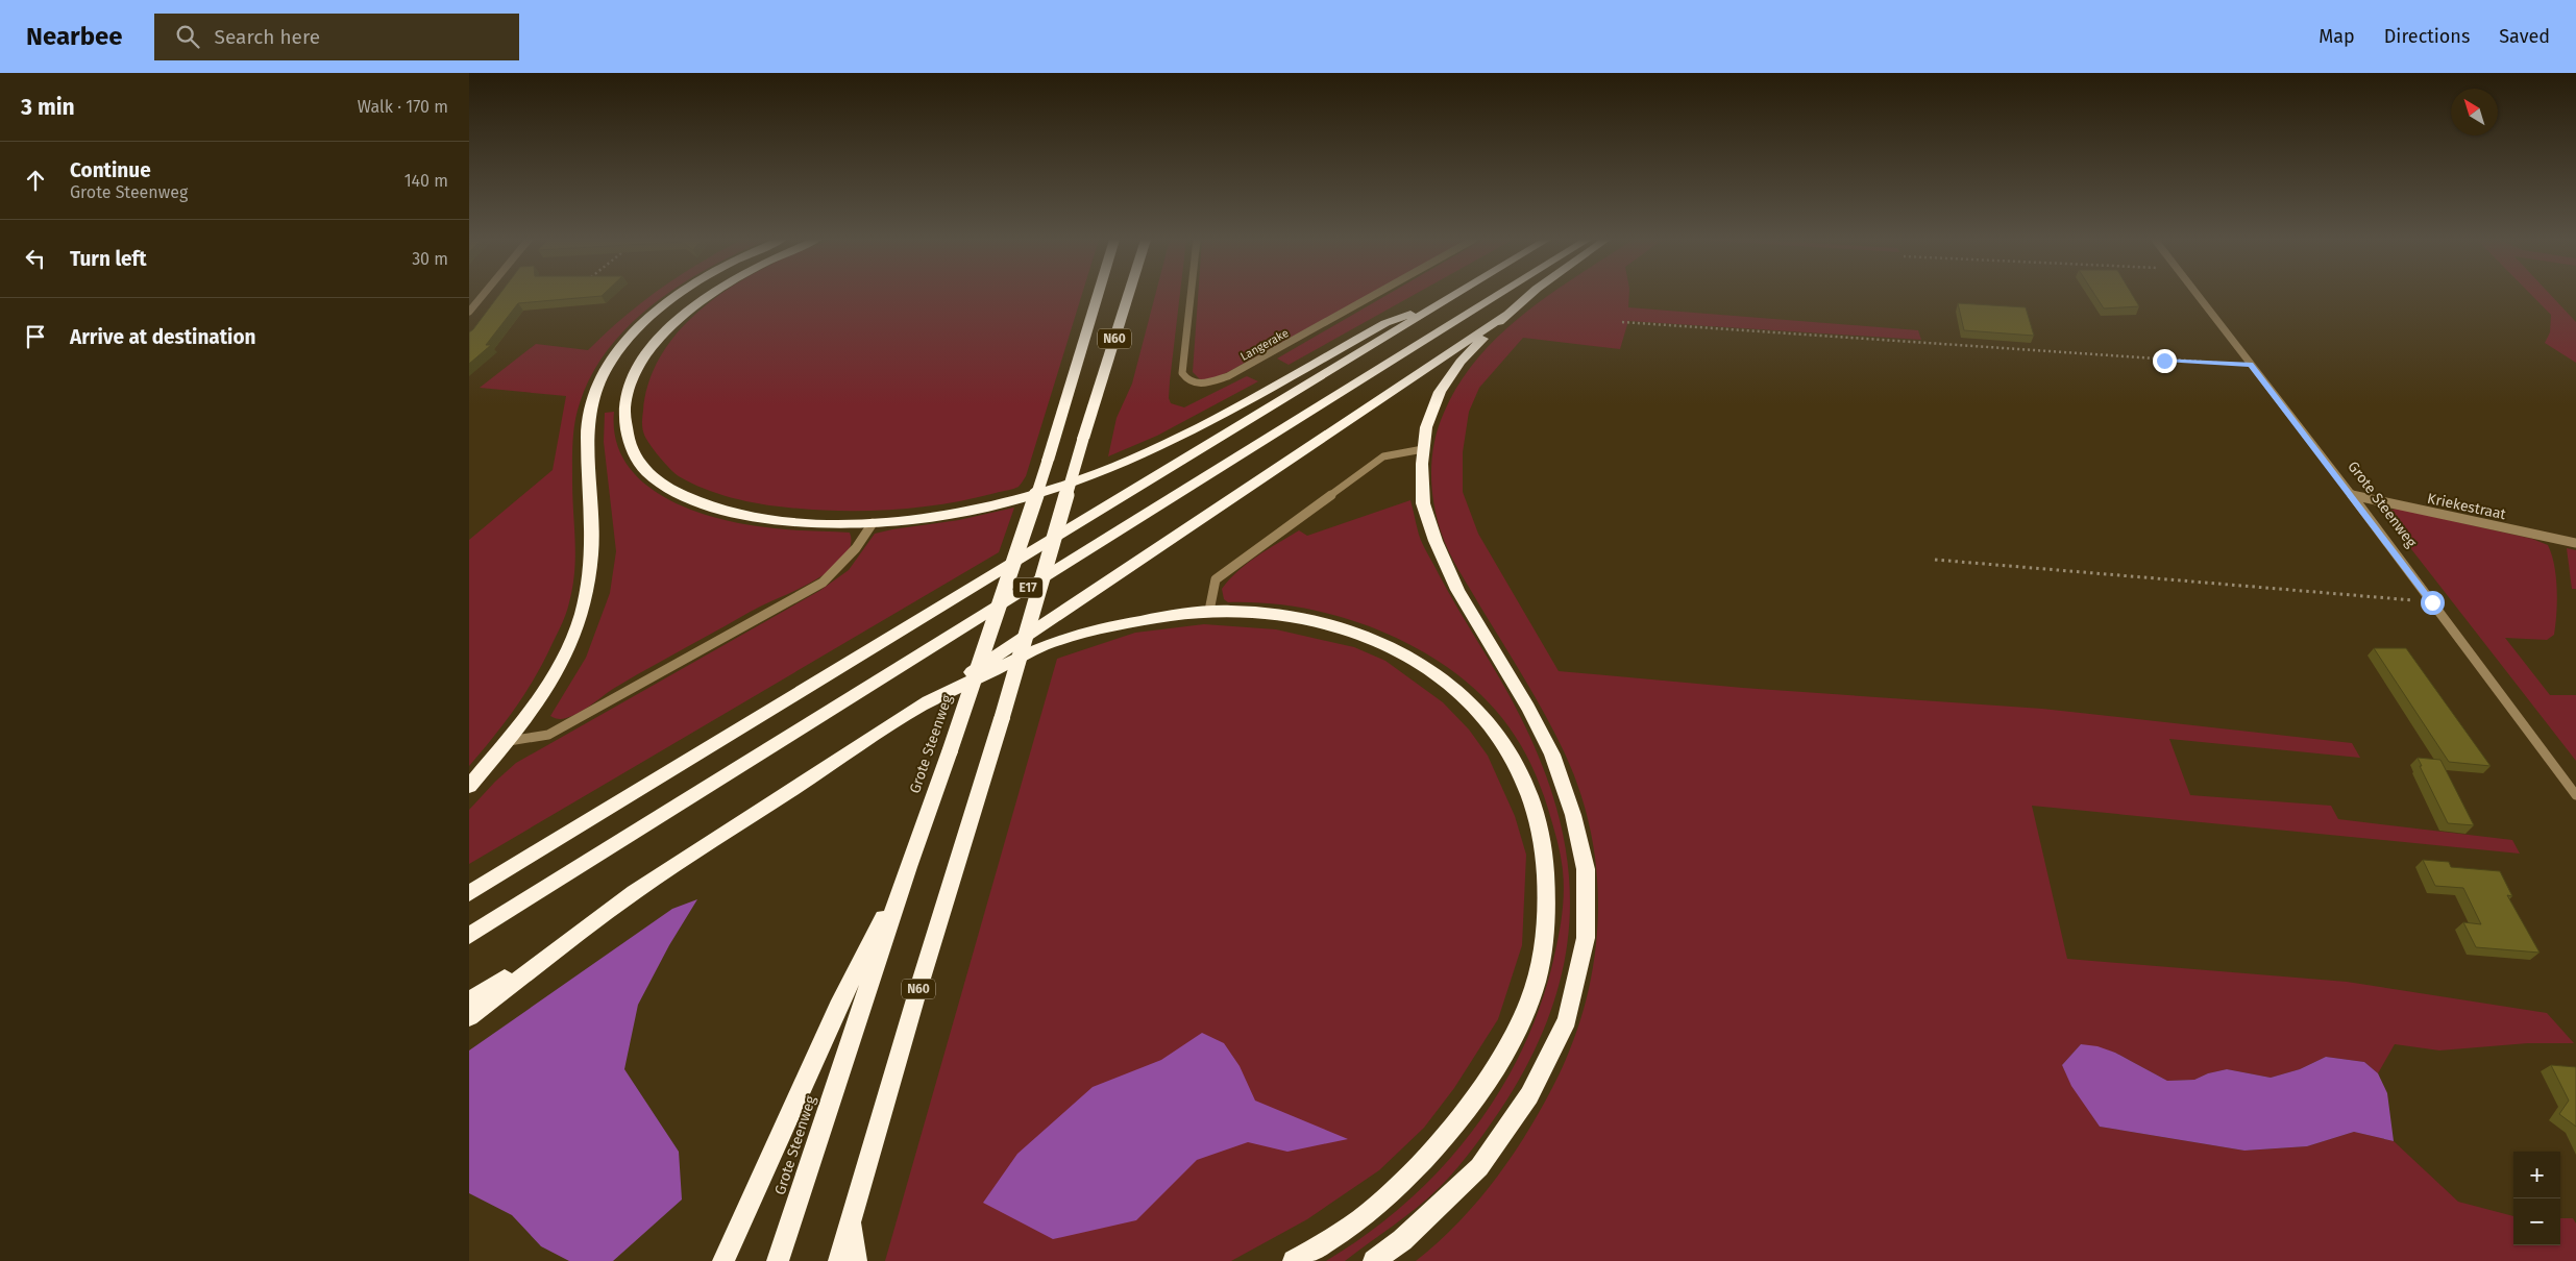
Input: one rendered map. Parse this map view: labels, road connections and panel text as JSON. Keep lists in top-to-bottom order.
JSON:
{
  "streets": {
    "highway": ["N60", "Grote Steenweg", "E17"],
    "street": ["Langerake", "Kriekestraat"]
  },
  "crossings": [
    ["Grote Steenweg", "Kriekestraat"]
  ],
  "north": "top left",
  "page": {
    "header": "Nearbee",
    "search": "Search here",
    "nav": ["Map", "Directions", "Saved"],
    "heading": ["3 min", "Walk · 170 m"],
    "list": [
      ["Continue", "Grote Steenweg", "140 m"],
      ["Turn left", "30 m"],
      "Arrive at destination"
    ],
    "map_buttons": ["+", "−"]
  }
}
